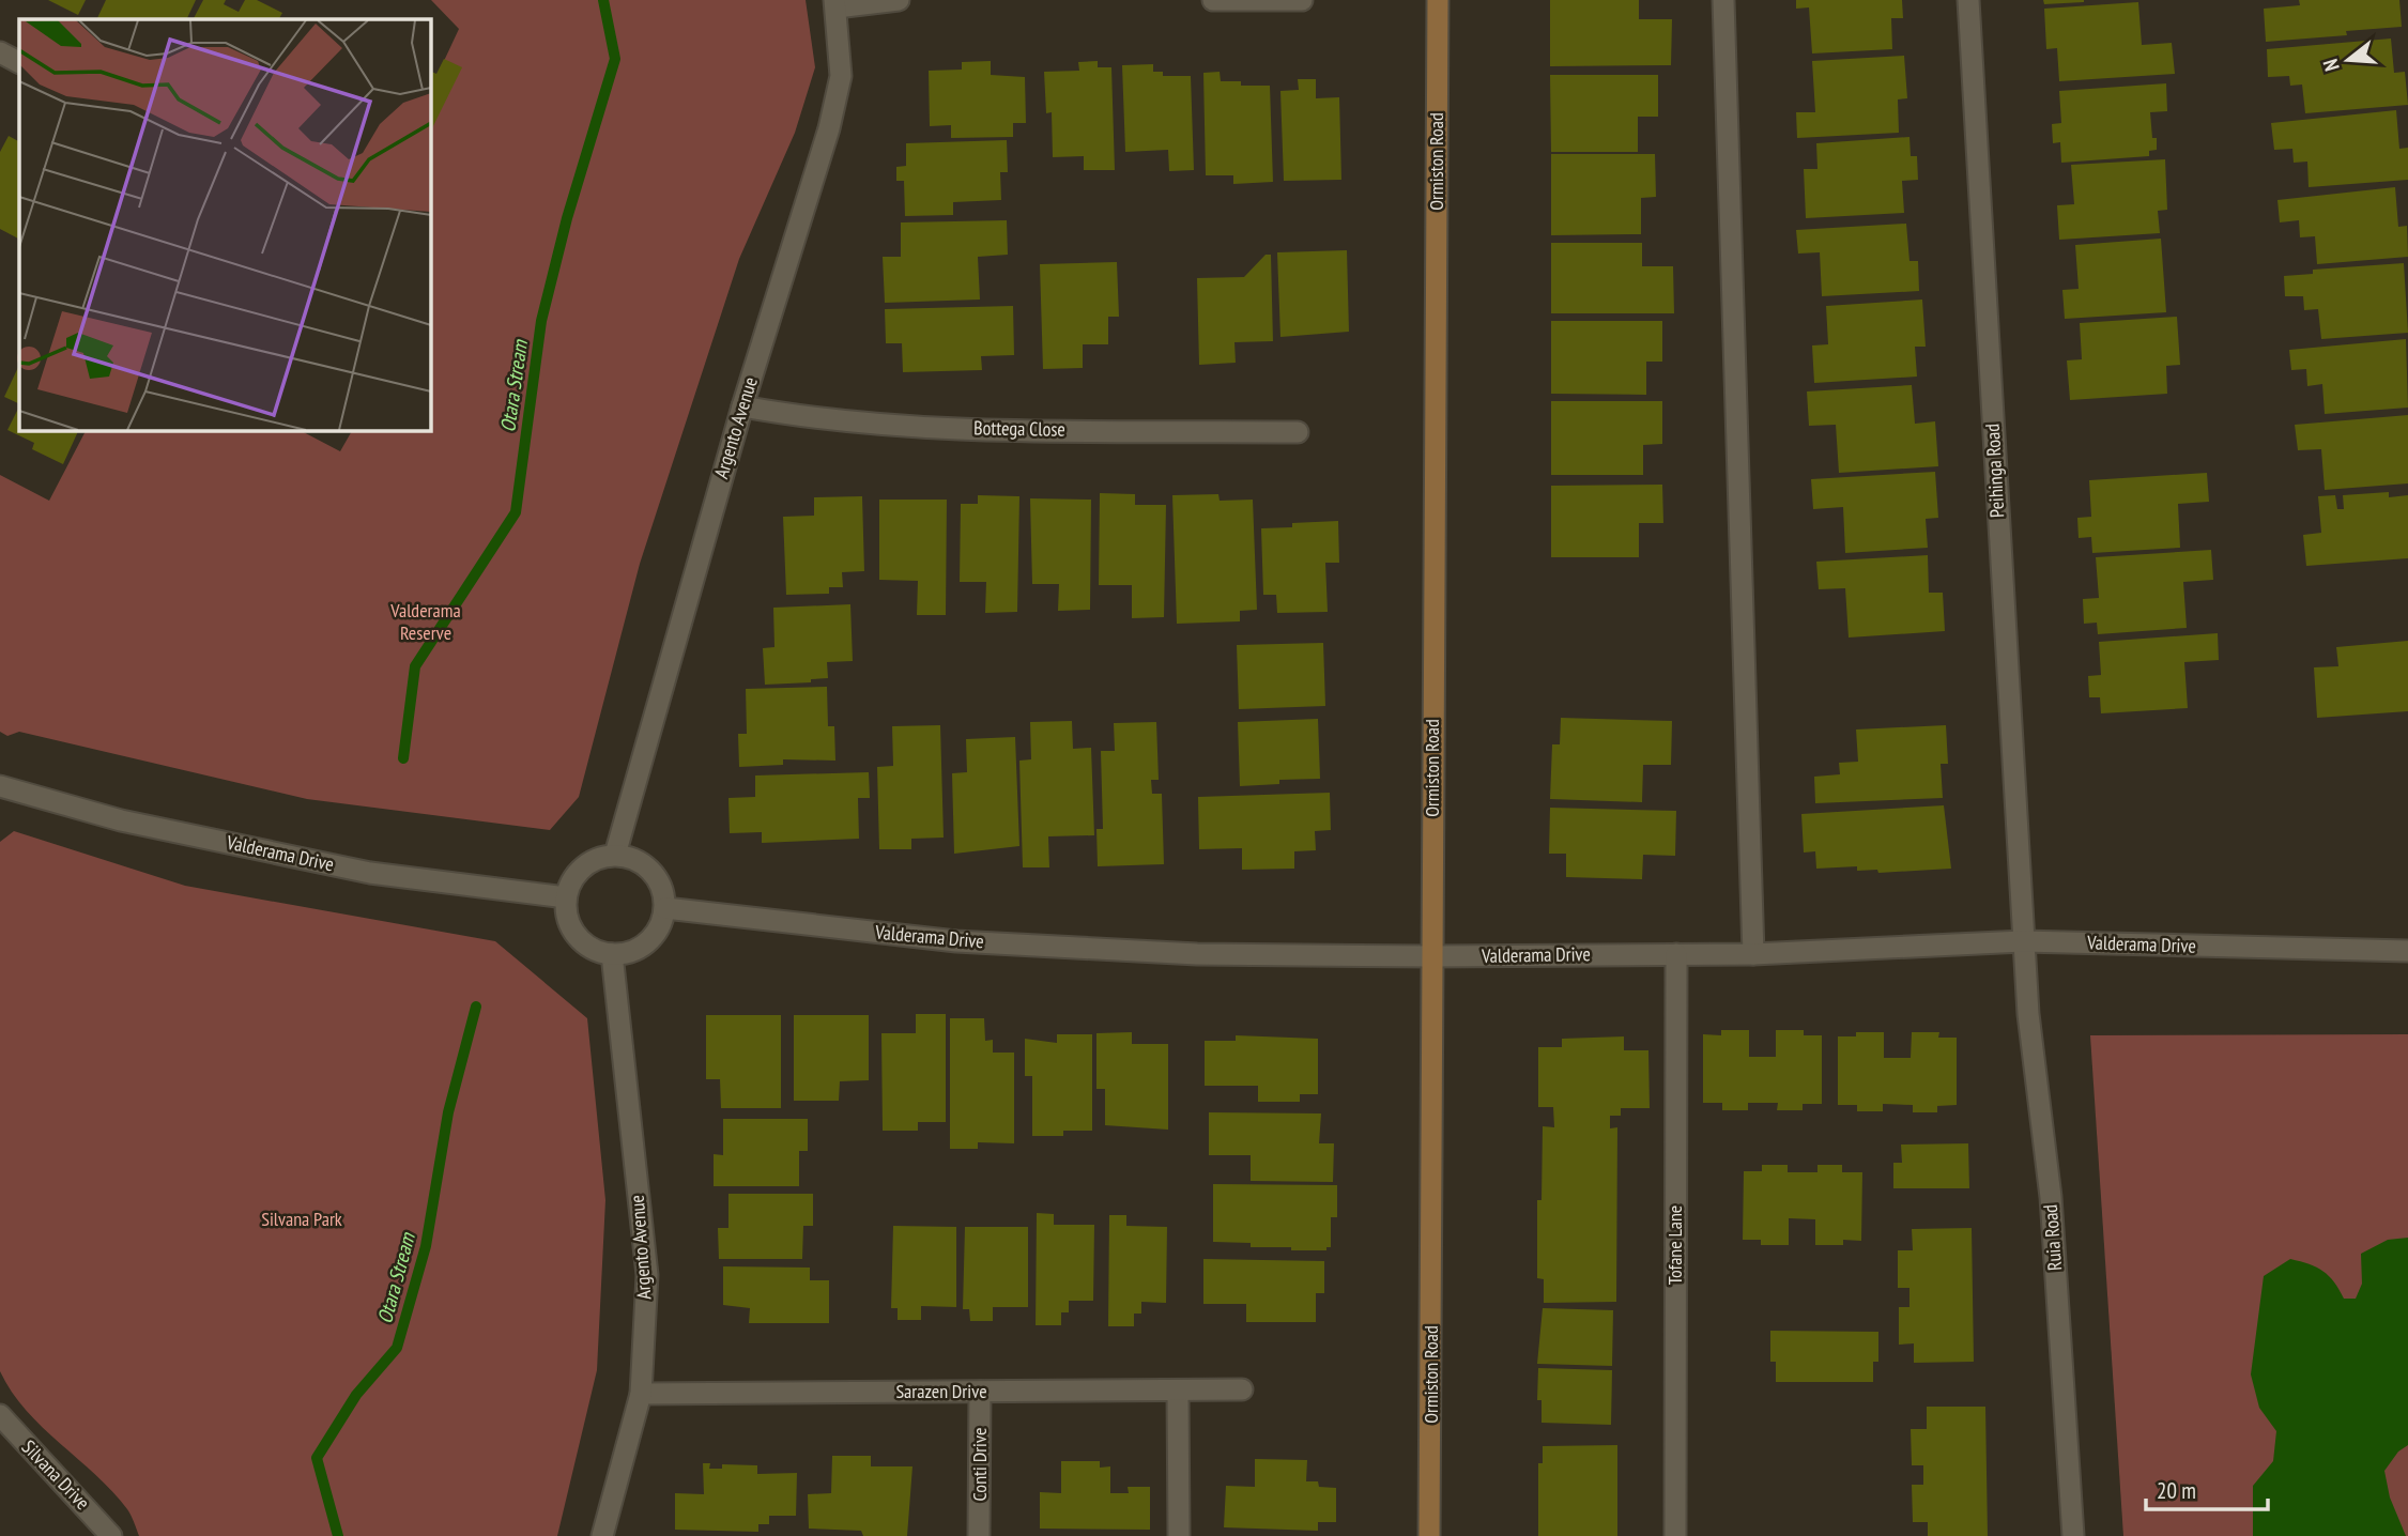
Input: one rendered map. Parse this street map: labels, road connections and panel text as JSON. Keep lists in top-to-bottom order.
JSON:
{
  "streets": {
    "main road": ["Ormiston Road"],
    "street": [
      "Argento Avenue",
      "Bottega Close",
      "Peihinga Road",
      "Valderama Drive",
      "Ruia Road",
      "Tofane Lane",
      "Sarazen Drive",
      "Conti Drive",
      "Silvana Drive"
    ]
  },
  "crossings": [
    ["Ormiston Road", "Valderama Drive"],
    ["Argento Avenue", "Bottega Close"],
    ["Argento Avenue", "Valderama Drive"],
    ["Argento Avenue", "Sarazen Drive"],
    ["Peihinga Road", "Valderama Drive"],
    ["Peihinga Road", "Ruia Road"],
    ["Valderama Drive", "Ruia Road"],
    ["Valderama Drive", "Tofane Lane"],
    ["Sarazen Drive", "Conti Drive"]
  ],
  "water": ["Otara Stream"],
  "parks": ["Valderama Reserve", "Silvana Park"],
  "scale_bar": "20 m",
  "north": "left"
}
